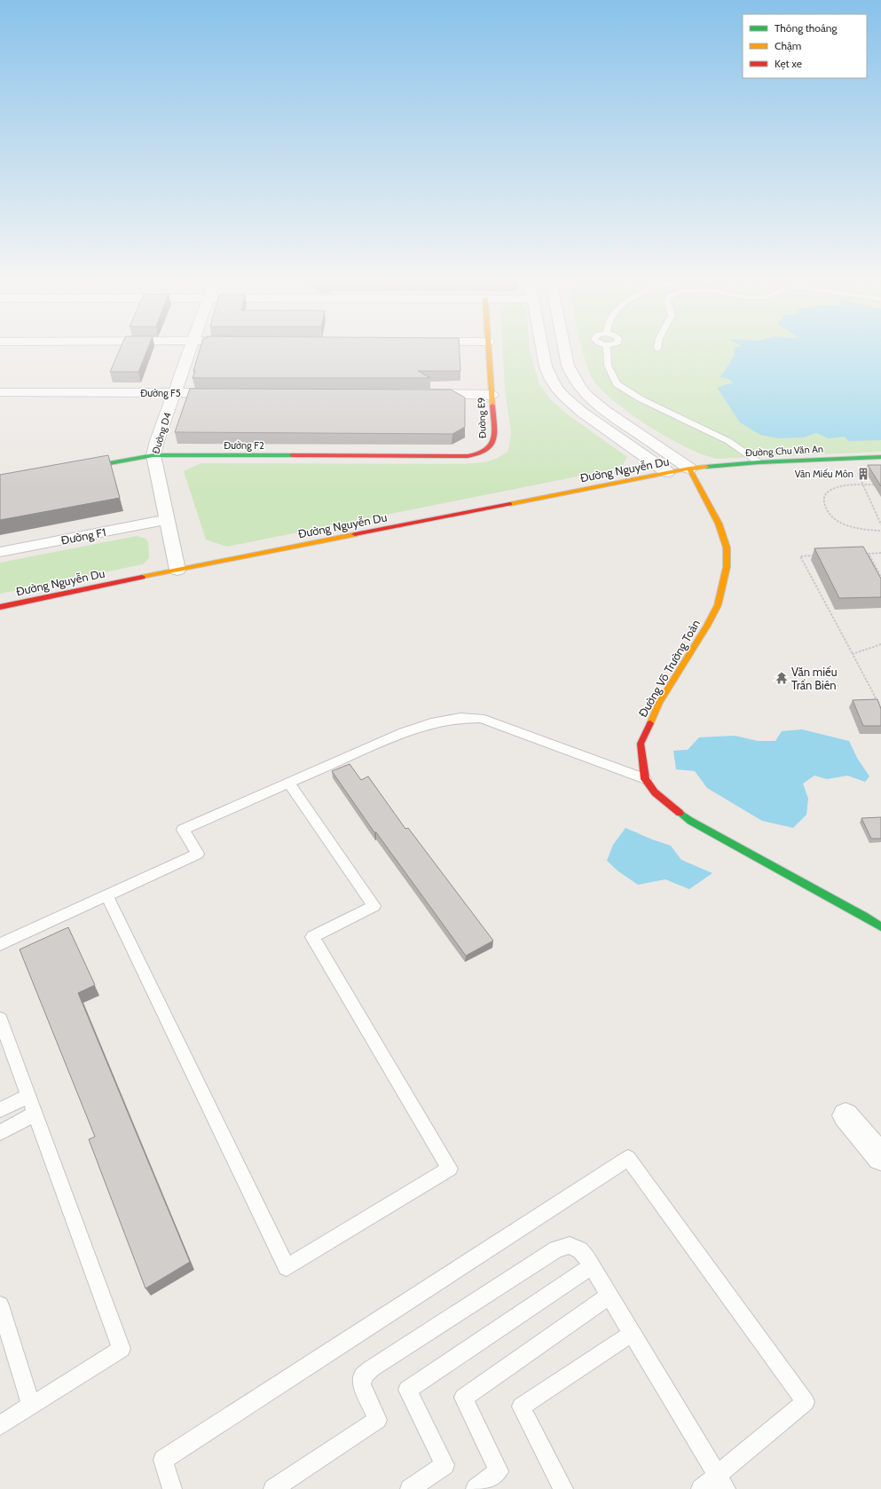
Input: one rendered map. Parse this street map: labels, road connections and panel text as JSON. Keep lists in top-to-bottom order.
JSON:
{
  "streets": {
    "main road": [
      "Đường E9",
      "Đường F2",
      "Đường Chu Văn An",
      "Đường Nguyễn Du",
      "Đường Võ Trường Toản"
    ],
    "street": ["Đường F5", "Đường D4", "Đường F1"]
  },
  "crossings": [
    ["Đường F5", "Đường D4"],
    ["Đường E9", "Đường F2"],
    ["Đường D4", "Đường F2"],
    ["Đường D4", "Đường Nguyễn Du"],
    ["Đường D4", "Đường F1"],
    ["Đường Chu Văn An", "Đường Nguyễn Du"],
    ["Đường Chu Văn An", "Đường Võ Trường Toản"],
    ["Đường Nguyễn Du", "Đường Võ Trường Toản"]
  ],
  "places": {
    "building": ["Văn Miếu Môn"],
    "temple": ["Văn miếu Trấn Biên"]
  },
  "legend": ["Thông thoáng", "Chậm", "Kẹt xe"]
}
